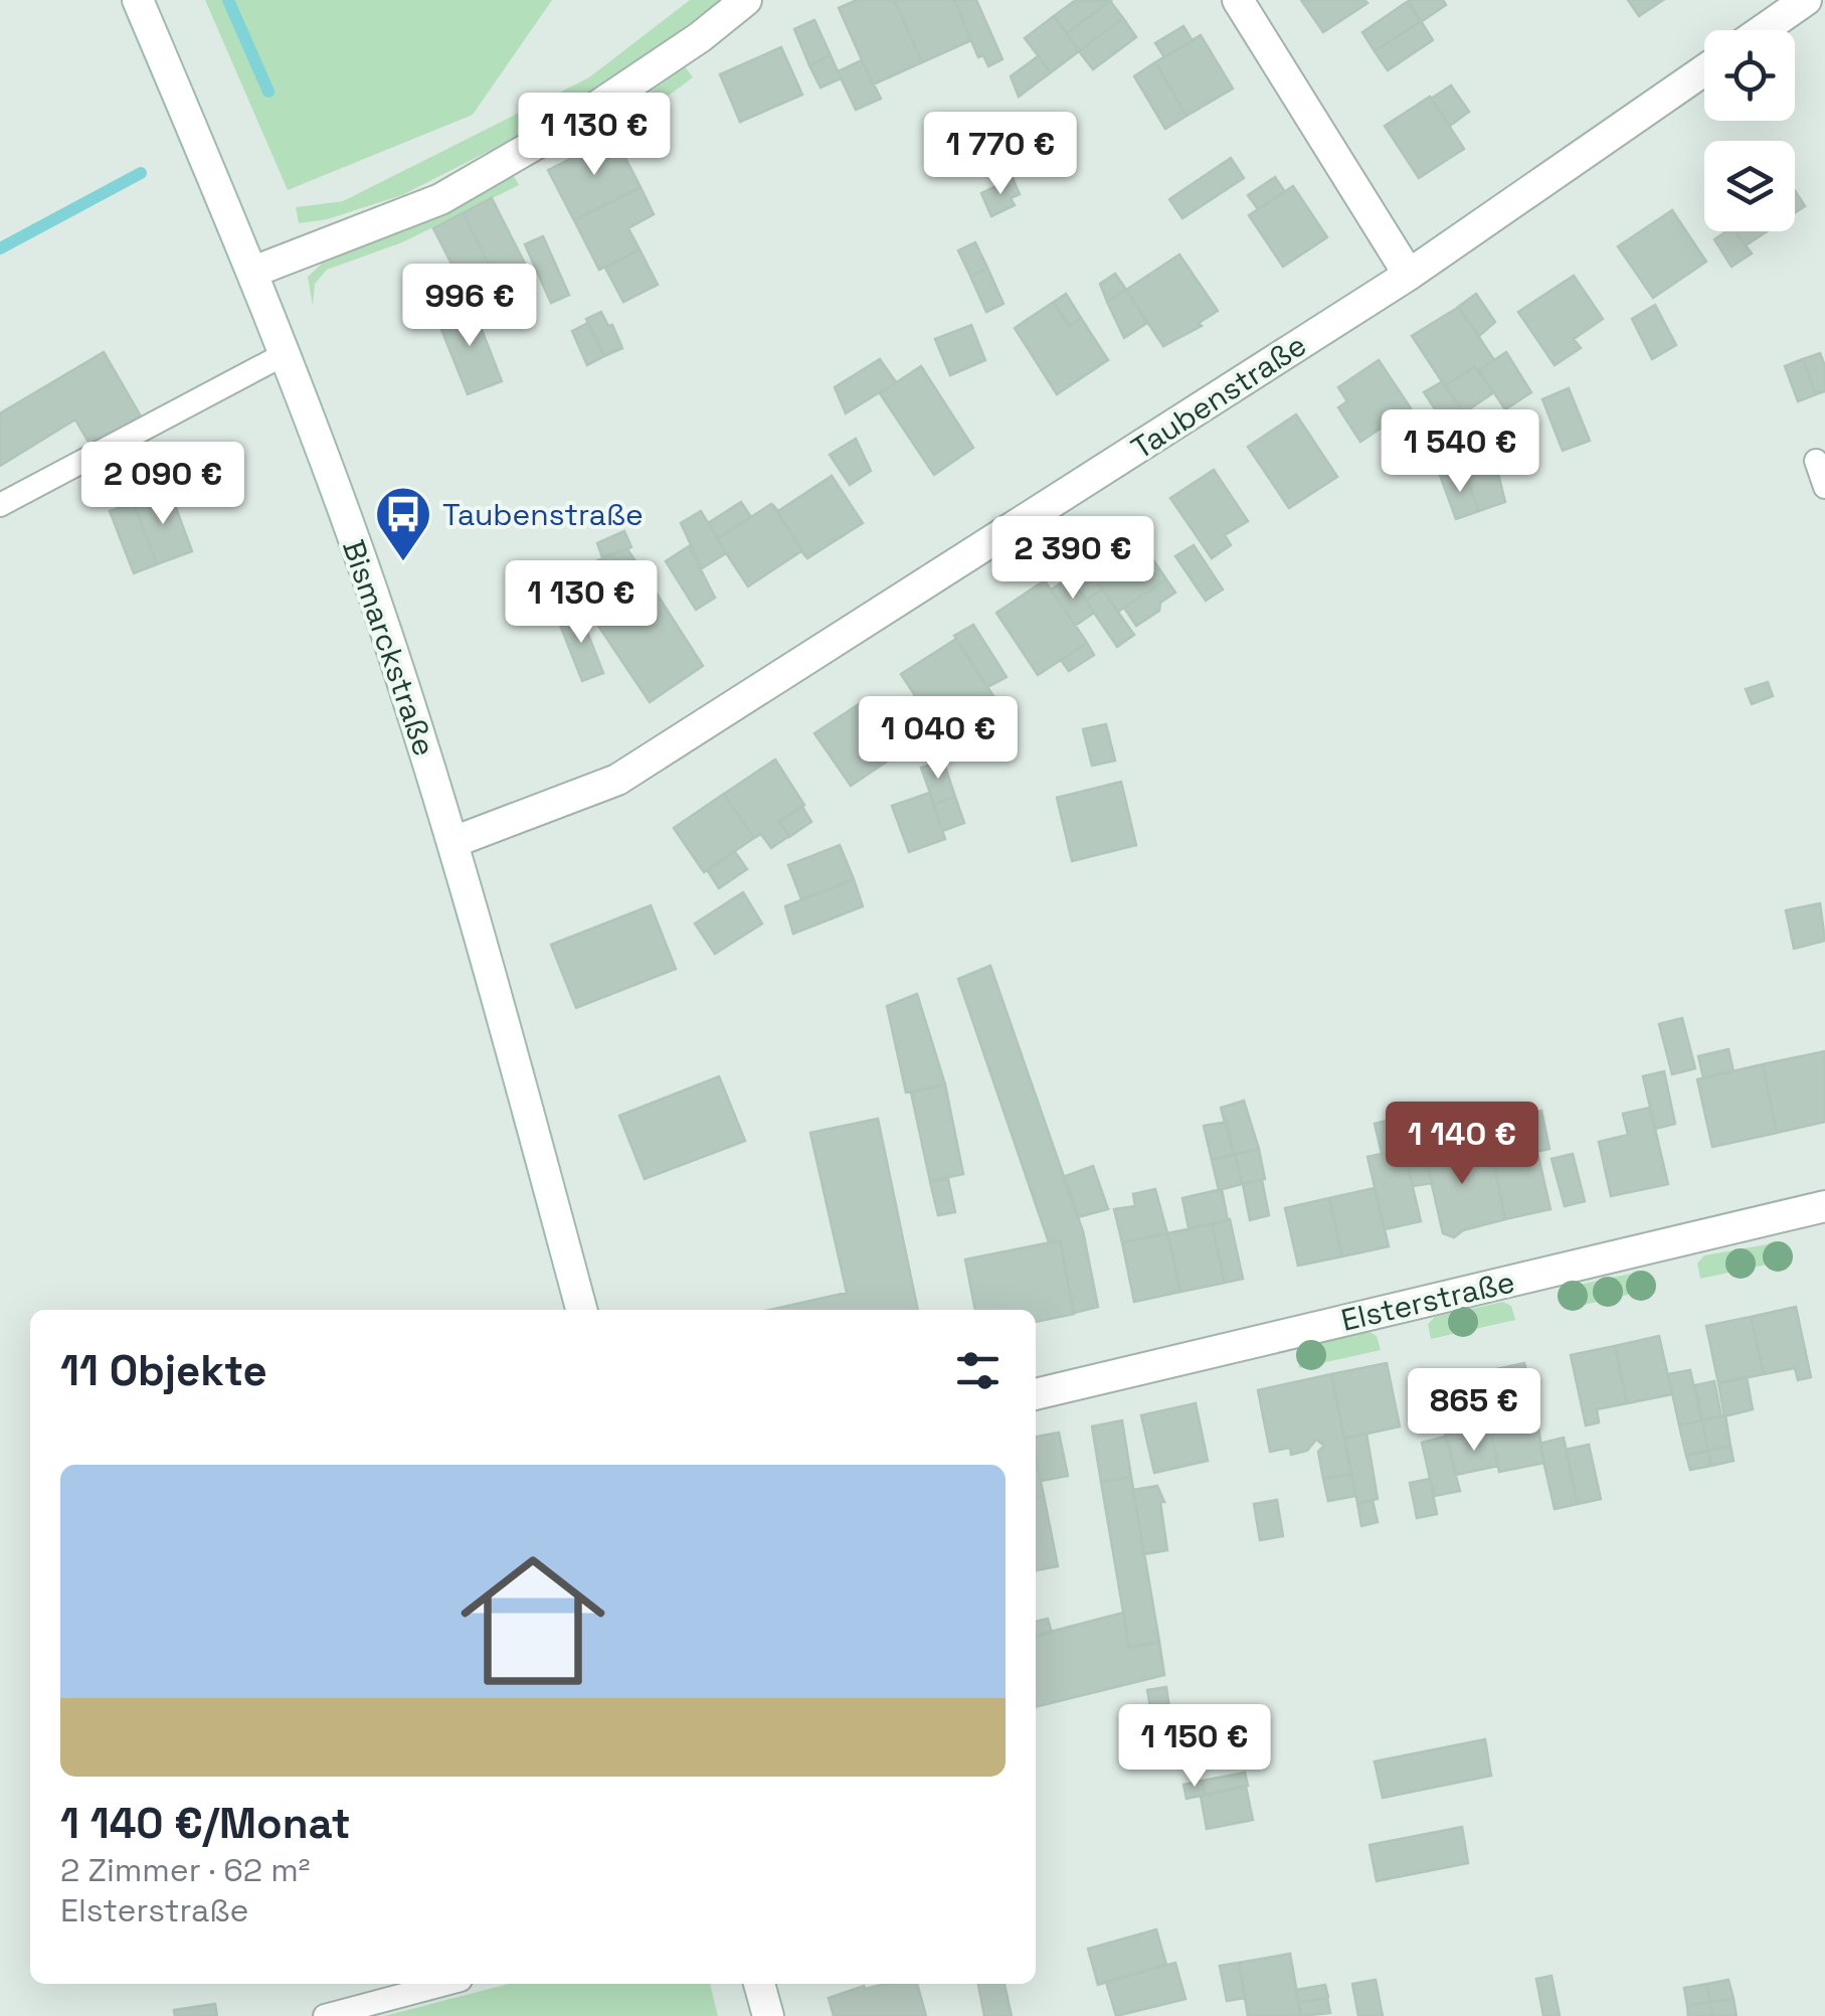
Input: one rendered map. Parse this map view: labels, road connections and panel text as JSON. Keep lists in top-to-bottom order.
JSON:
{
  "streets": {
    "street": ["Taubenstraße", "Bismarckstraße", "Elsterstraße"]
  },
  "crossings": [
    ["Taubenstraße", "Bismarckstraße"]
  ],
  "places": {
    "bus stop": ["Taubenstraße"]
  },
  "page": {
    "price": [
      "1 130 €",
      "1 770 €",
      "996 €",
      "1 540 €",
      "2 090 €",
      "2 390 €",
      "1 130 €",
      "1 040 €",
      "1 140 €",
      "865 €",
      "1 150 €"
    ],
    "heading": "11 Objekte",
    "list": [
      {
        "name": "1 140 €/Monat",
        "note": "2 Zimmer · 62 m² · Elsterstraße"
      }
    ]
  }
}
